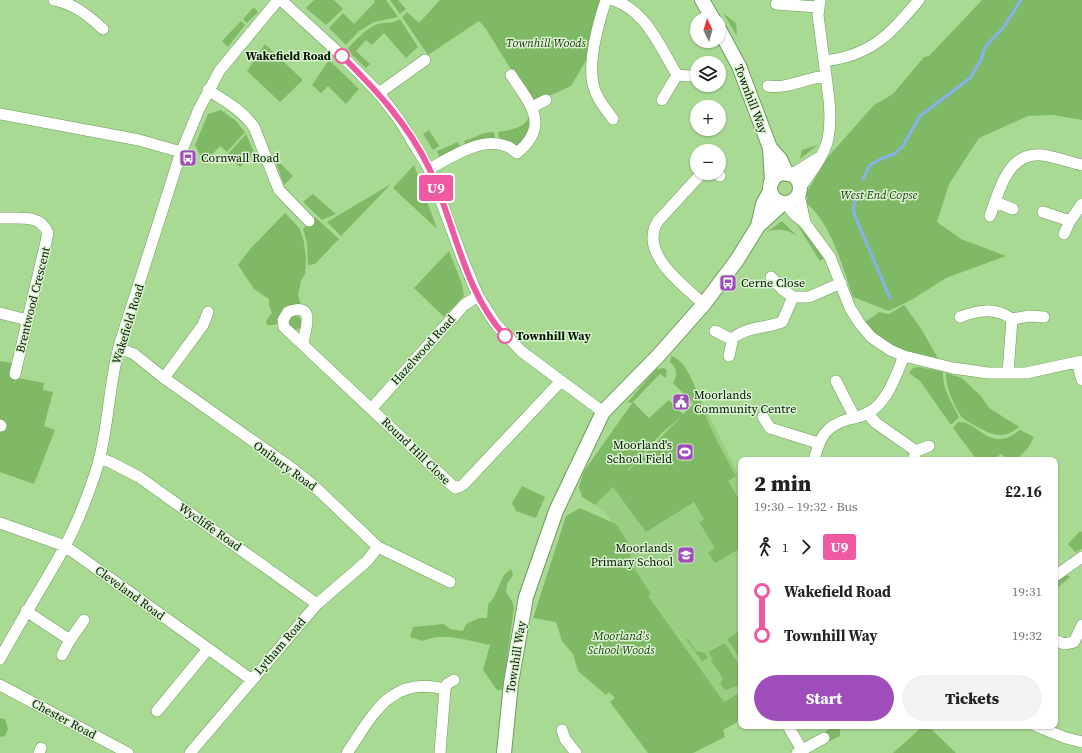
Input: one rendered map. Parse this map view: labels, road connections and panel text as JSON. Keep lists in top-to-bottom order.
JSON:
{
  "streets": {
    "street": [
      "Townhill Way",
      "Brentwood Crescent",
      "Wakefield Road",
      "Hazelwood Road",
      "Round Hill Close",
      "Onibury Road",
      "Wycliffe Road",
      "Cleveland Road",
      "Lytham Road",
      "Chester Road"
    ]
  },
  "crossings": [
    ["Wakefield Road", "Onibury Road"],
    ["Wakefield Road", "Wycliffe Road"],
    ["Wakefield Road", "Cleveland Road"],
    ["Hazelwood Road", "Round Hill Close"],
    ["Onibury Road", "Lytham Road"],
    ["Wycliffe Road", "Lytham Road"],
    ["Cleveland Road", "Lytham Road"]
  ],
  "parks": ["Townhill Woods", "West End Copse", "Moorland's School Woods"],
  "places": {
    "other": ["Wakefield Road", "Townhill Way"],
    "bus stop": ["Cornwall Road", "Cerne Close"],
    "public building": ["Moorlands Community Centre"],
    "sports": ["Moorland's School Field"],
    "school or university": ["Moorlands Primary School"]
  },
  "lines": ["bus line U9"],
  "north": "top",
  "page": {
    "on_map": "U9",
    "map_buttons": ["+", "−"],
    "heading": ["2 min", "19:30 – 19:32 · Bus", "£2.16"],
    "legs": ["1", "U9"],
    "list": [
      {
        "name": "Wakefield Road",
        "value": "19:31"
      },
      {
        "name": "Townhill Way",
        "value": "19:32"
      }
    ],
    "buttons": ["Start", "Tickets"]
  }
}
